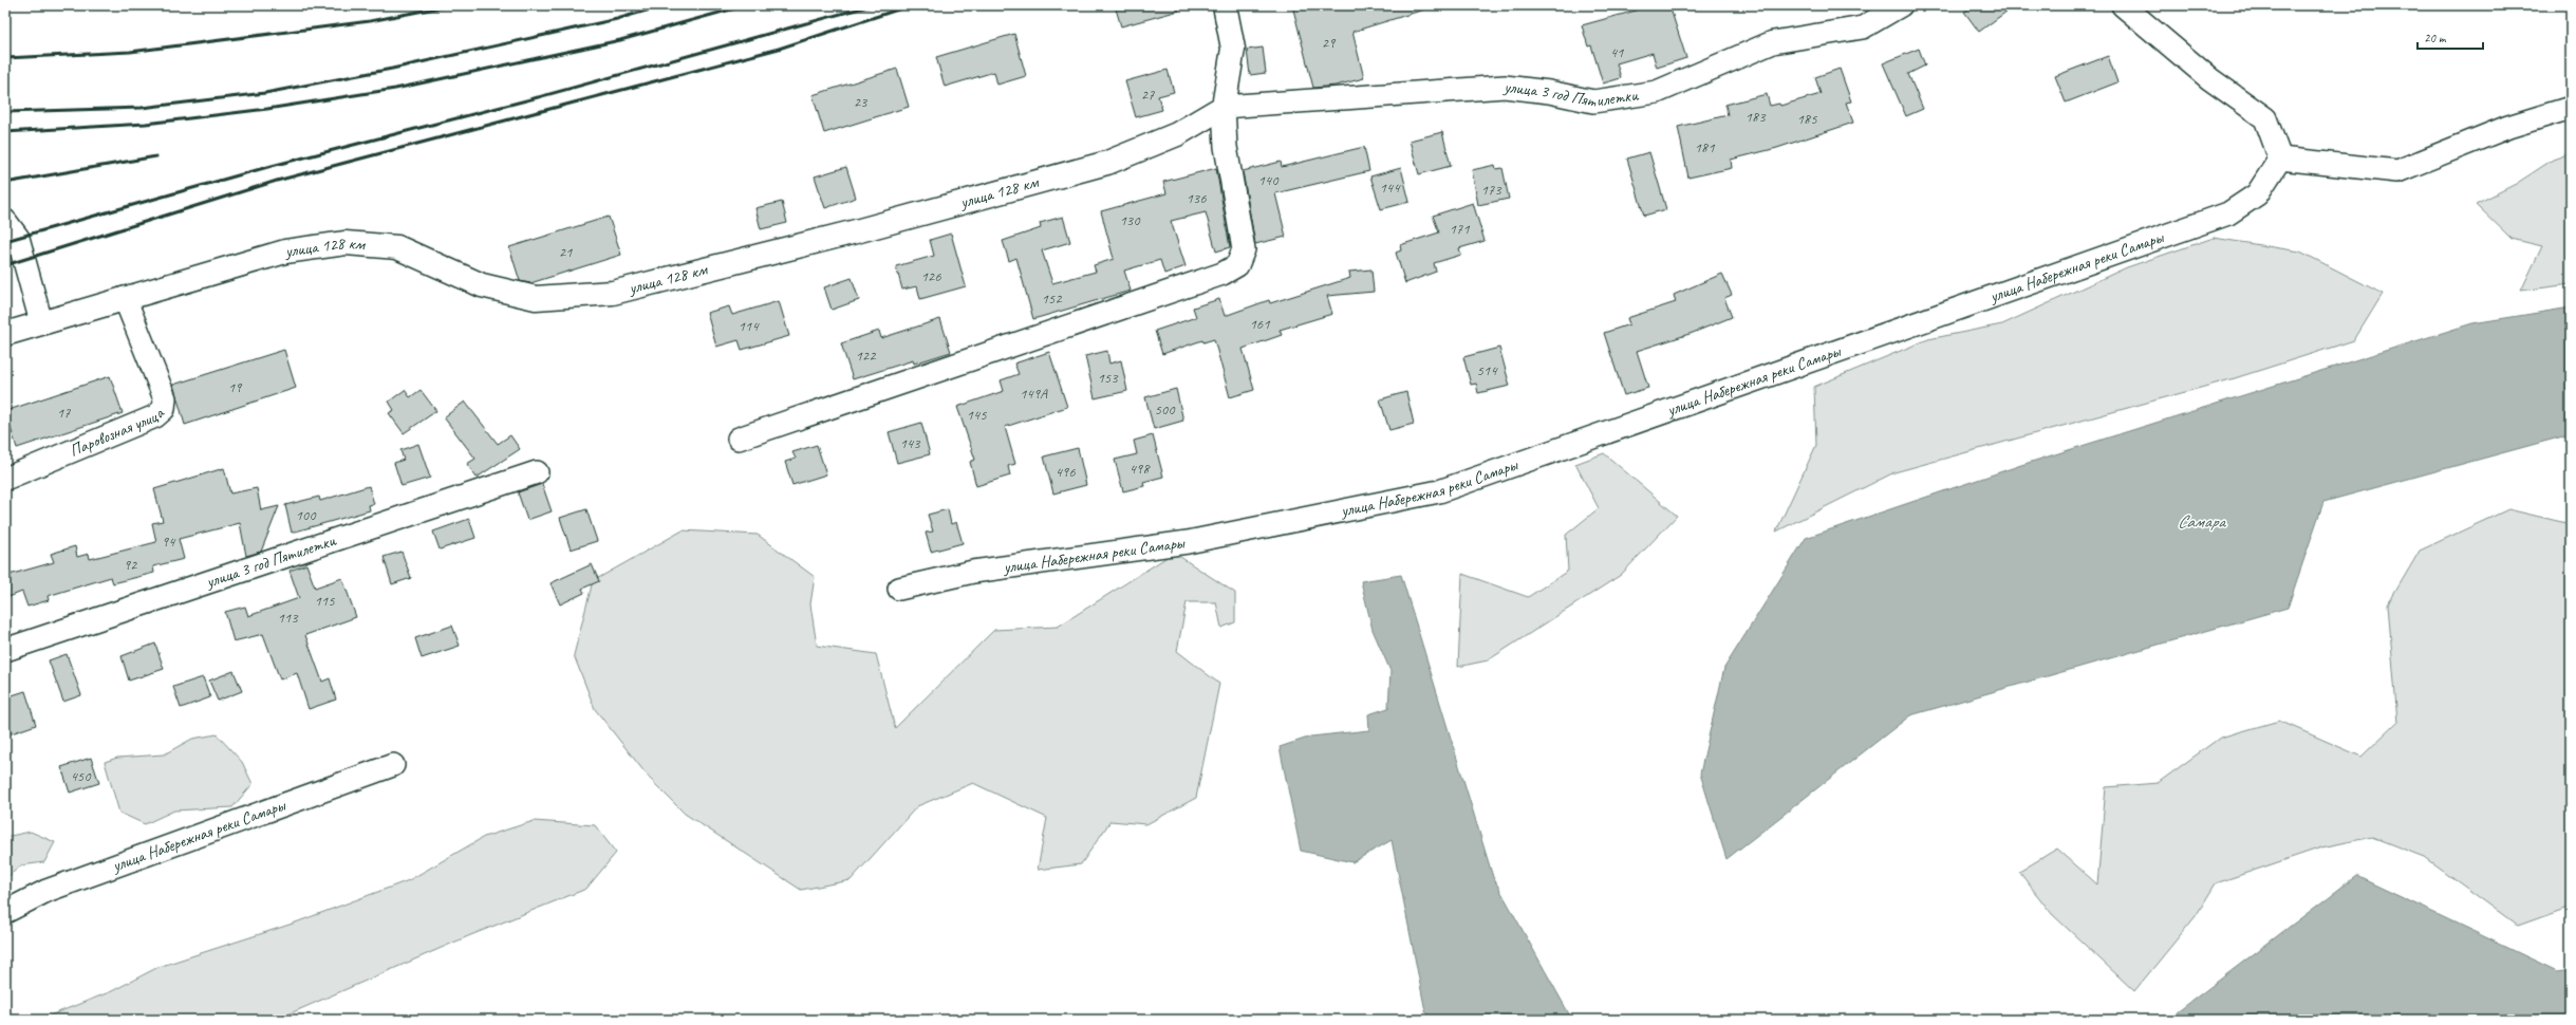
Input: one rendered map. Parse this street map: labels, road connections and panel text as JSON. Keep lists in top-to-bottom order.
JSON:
{
  "streets": {
    "street": [
      "улица 3 год Пятилетки",
      "улица 128 км",
      "улица Набережная реки Самары",
      "Паровозная улица"
    ]
  },
  "crossings": [
    ["улица 3 год Пятилетки", "улица 128 км"],
    ["улица 128 км", "Паровозная улица"]
  ],
  "water": ["Самара"],
  "house_numbers": [
    "29",
    "41",
    "27",
    "23",
    "183",
    "185",
    "181",
    "140",
    "144",
    "173",
    "136",
    "130",
    "171",
    "21",
    "126",
    "152",
    "161",
    "114",
    "122",
    "514",
    "153",
    "19",
    "149А",
    "500",
    "17",
    "145",
    "143",
    "498",
    "496",
    "100",
    "94",
    "92",
    "115",
    "113",
    "450"
  ],
  "scale_bar": "20 m"
}
